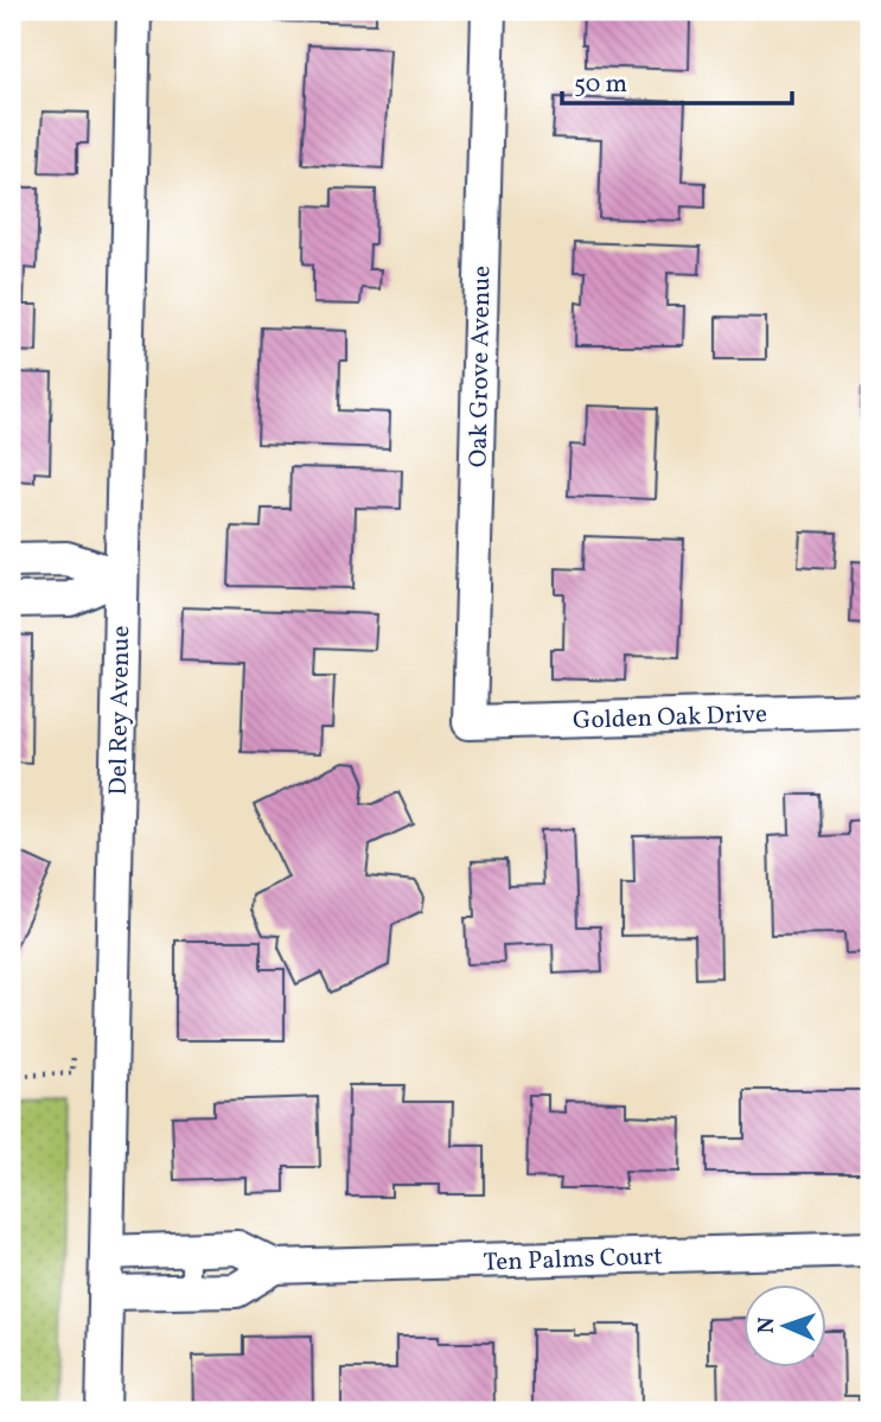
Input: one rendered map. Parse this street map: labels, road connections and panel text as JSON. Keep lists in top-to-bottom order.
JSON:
{
  "streets": {
    "street": [
      "Oak Grove Avenue",
      "Del Rey Avenue",
      "Golden Oak Drive",
      "Ten Palms Court"
    ]
  },
  "crossings": [
    ["Oak Grove Avenue", "Golden Oak Drive"],
    ["Del Rey Avenue", "Ten Palms Court"]
  ],
  "scale_bar": "50 m",
  "north": "left"
}
